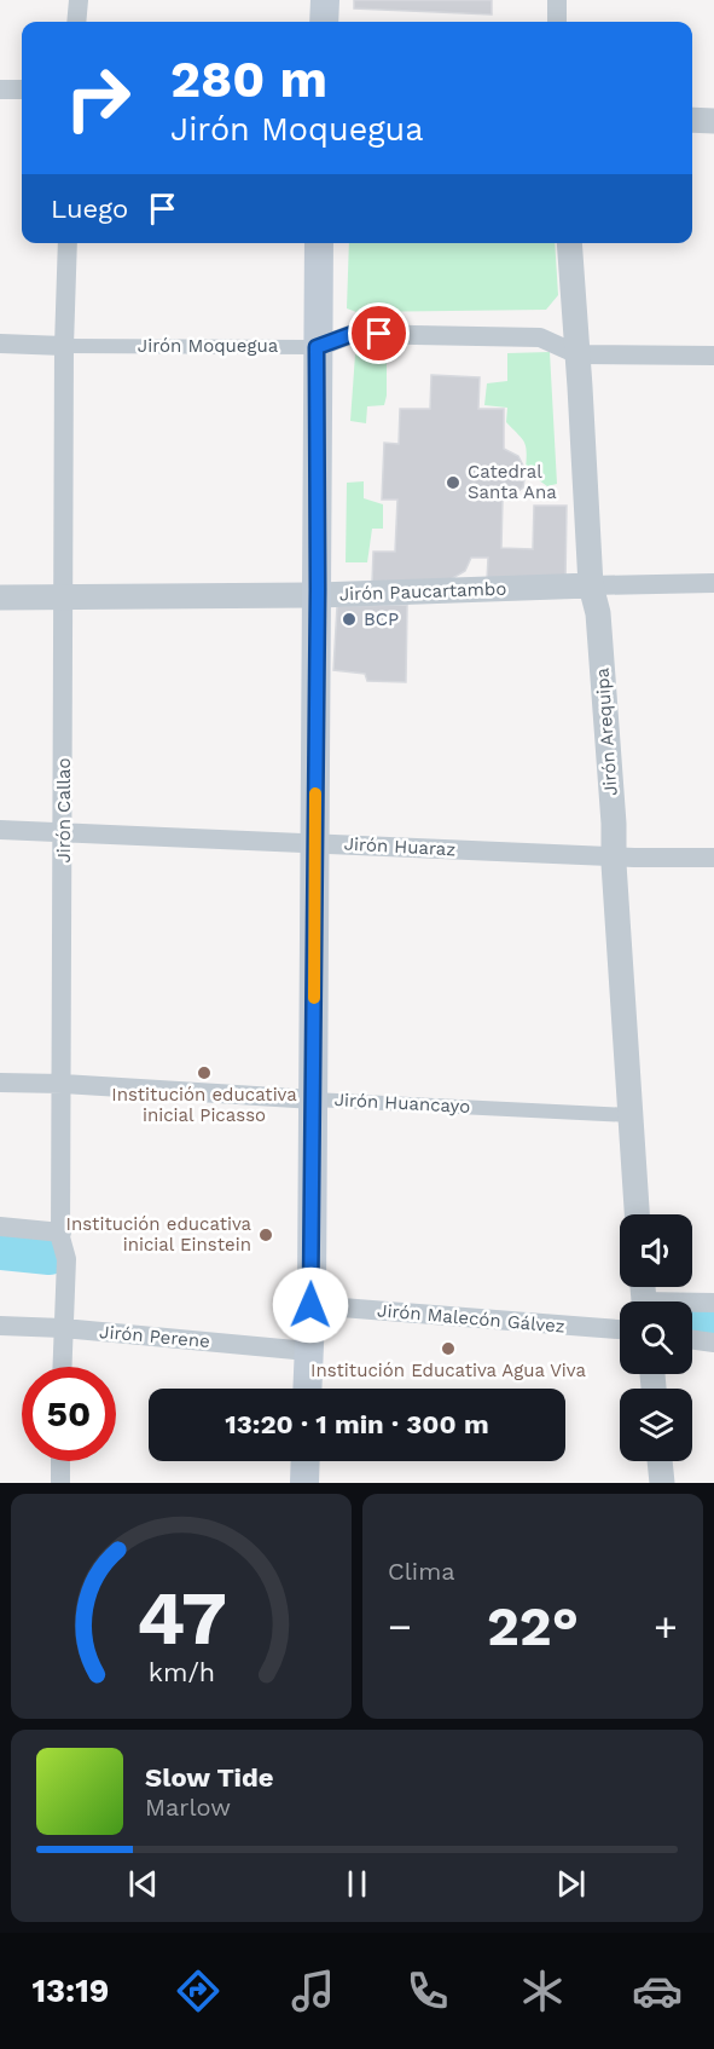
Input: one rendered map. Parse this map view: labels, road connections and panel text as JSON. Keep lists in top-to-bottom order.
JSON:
{
  "streets": {
    "street": [
      "Jirón Moquegua",
      "Jirón Paucartambo",
      "Jirón Arequipa",
      "Jirón Callao",
      "Jirón Huaraz",
      "Jirón Huancayo",
      "Jirón Malecón Gálvez",
      "Jirón Perene"
    ]
  },
  "crossings": [
    ["Jirón Moquegua", "Jirón Arequipa"],
    ["Jirón Moquegua", "Jirón Callao"],
    ["Jirón Paucartambo", "Jirón Arequipa"],
    ["Jirón Paucartambo", "Jirón Callao"],
    ["Jirón Arequipa", "Jirón Huaraz"],
    ["Jirón Arequipa", "Jirón Huancayo"],
    ["Jirón Callao", "Jirón Huaraz"],
    ["Jirón Callao", "Jirón Huancayo"],
    ["Jirón Callao", "Jirón Perene"]
  ],
  "places": [
    "Catedral Santa Ana",
    "BCP",
    "Institución educativa inicial Picasso",
    "Institución educativa inicial Einstein",
    "Institución Educativa Agua Viva"
  ],
  "page": {
    "turn": ["280 m", "Jirón Moquegua"],
    "then": "Luego",
    "limit": "50",
    "trip": "13:20 · 1 min · 300 m",
    "tile": "Clima",
    "heat": ["−", "22°", "+"],
    "song": ["Slow Tide", "Marlow"],
    "tabs": "13:19",
    "gauge": ["47", "km/h"]
  }
}
